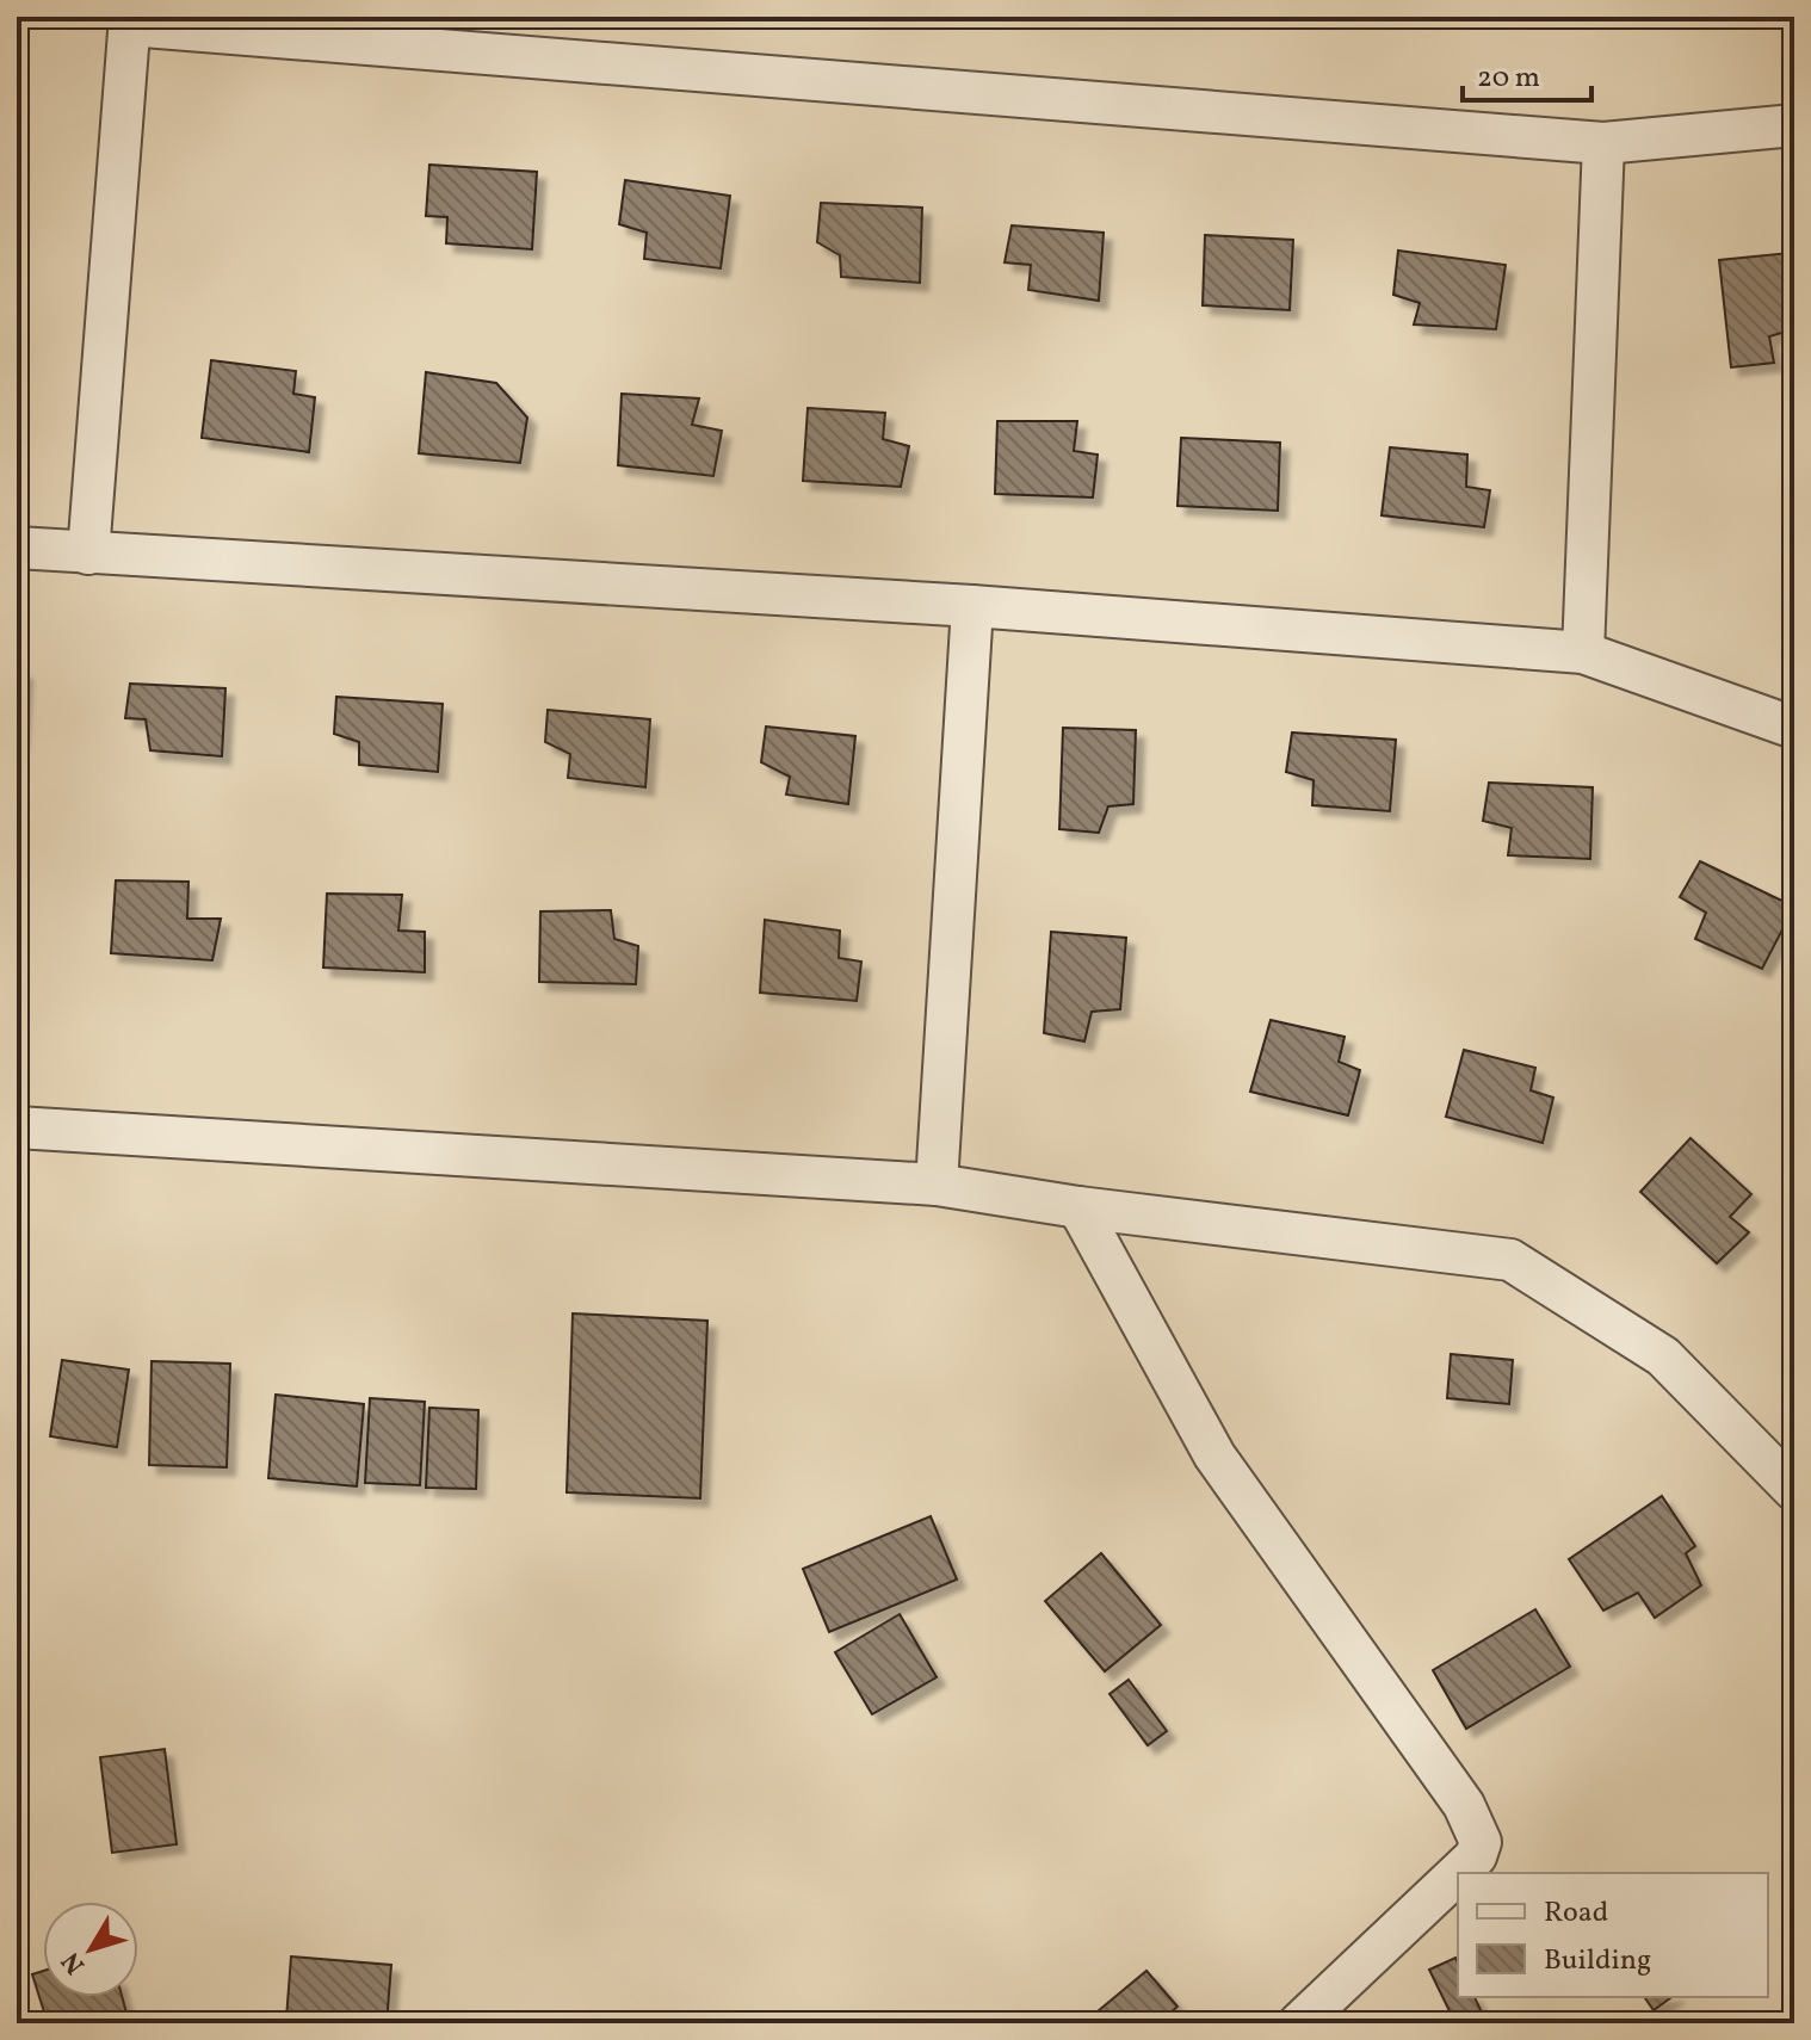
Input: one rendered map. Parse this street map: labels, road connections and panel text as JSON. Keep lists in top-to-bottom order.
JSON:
{
  "legend": ["Road", "Building"],
  "scale_bar": "20 m",
  "north": "bottom left"
}
